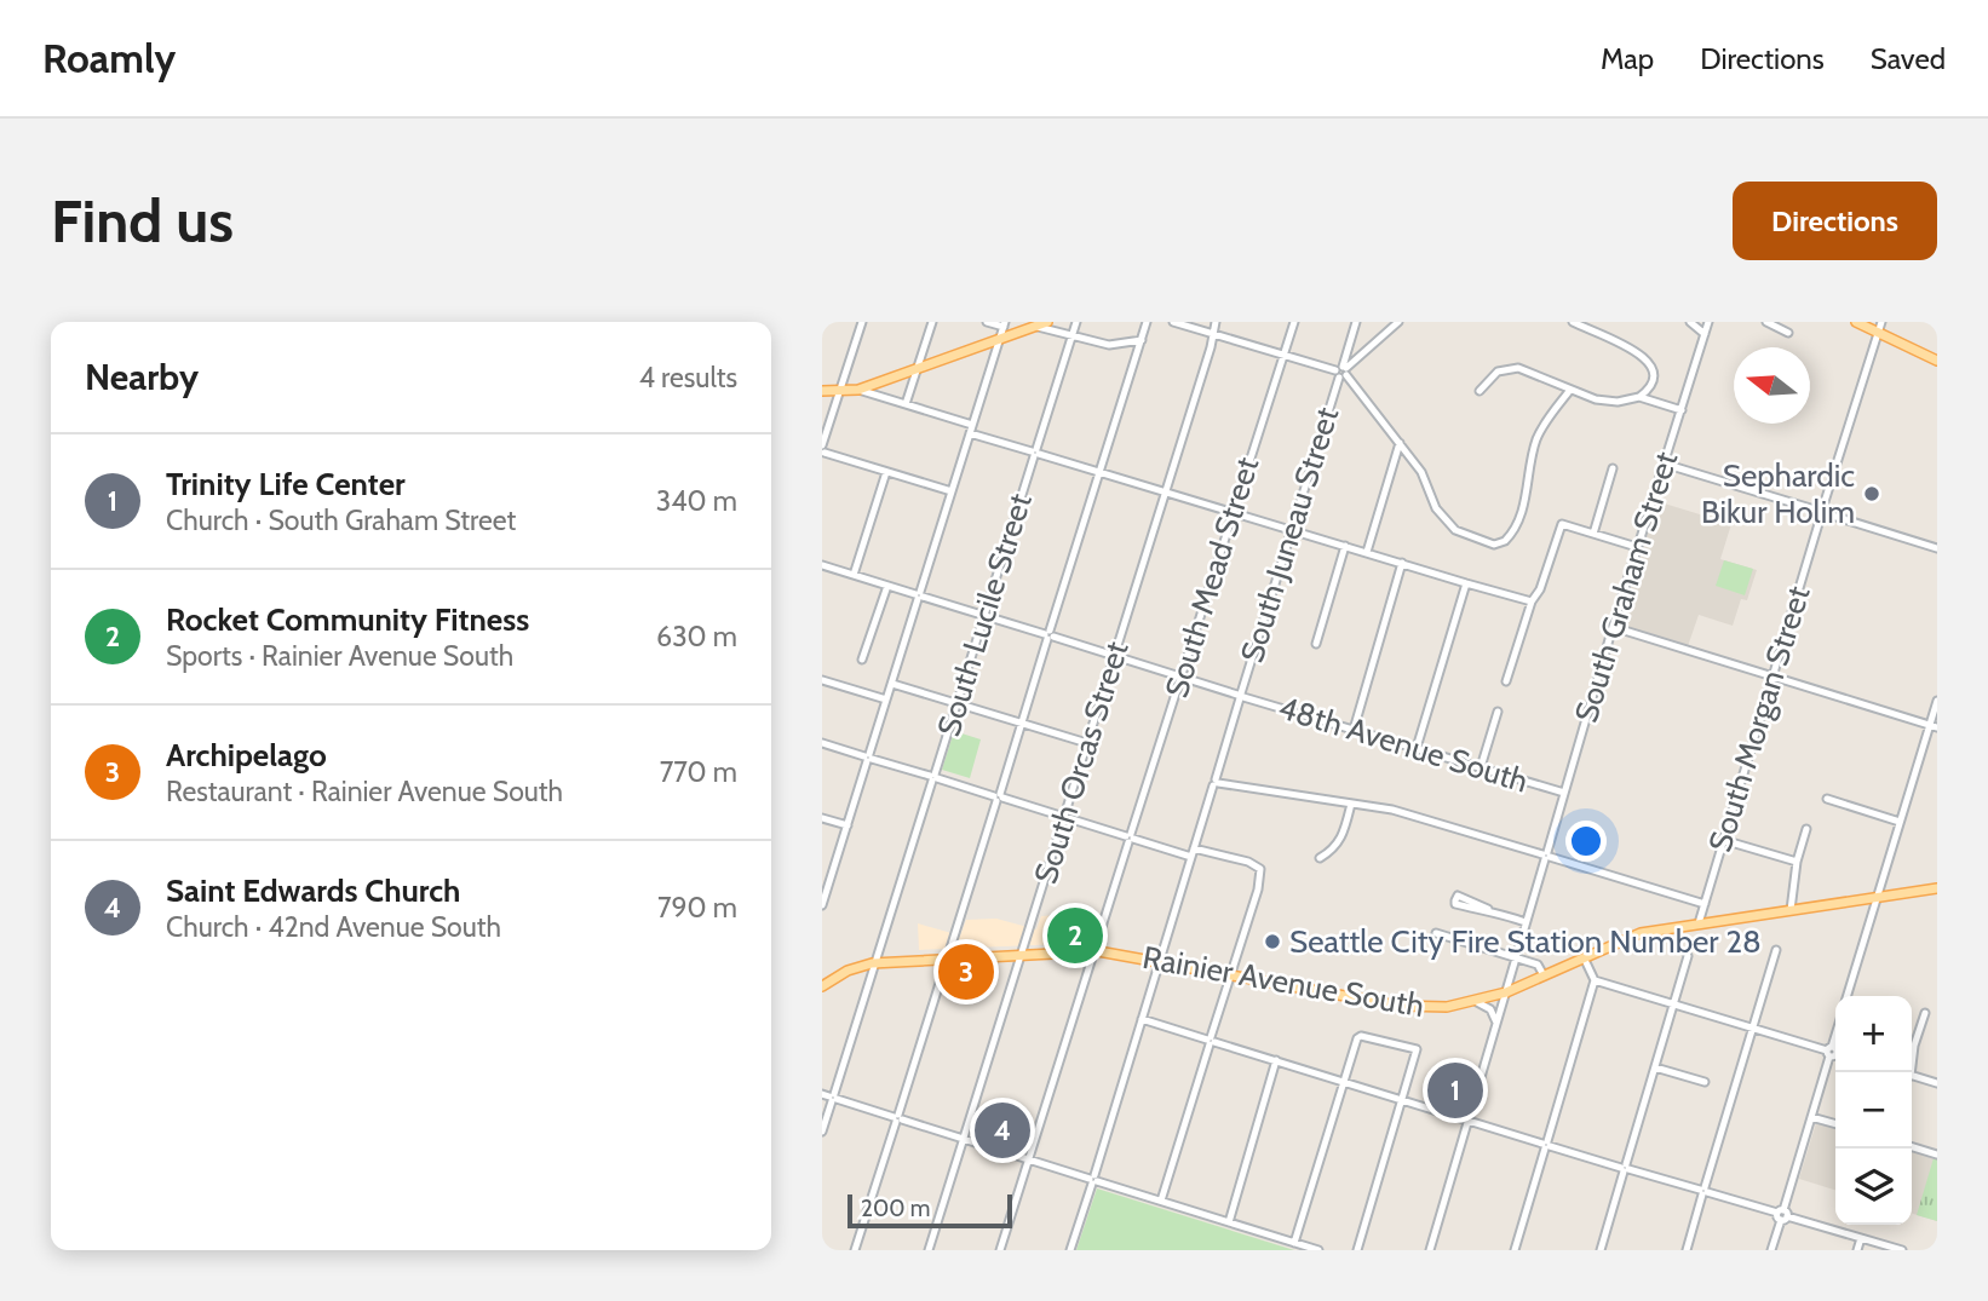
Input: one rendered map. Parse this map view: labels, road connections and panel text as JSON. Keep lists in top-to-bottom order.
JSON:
{
  "streets": {
    "main road": ["Rainier Avenue South"],
    "street": [
      "South Juneau Street",
      "South Mead Street",
      "South Graham Street",
      "South Lucile Street",
      "South Morgan Street",
      "48th Avenue South",
      "South Orcas Street"
    ]
  },
  "crossings": [
    ["South Juneau Street", "48th Avenue South"],
    ["South Juneau Street", "Rainier Avenue South"],
    ["South Mead Street", "48th Avenue South"],
    ["South Mead Street", "Rainier Avenue South"],
    ["South Graham Street", "48th Avenue South"],
    ["South Graham Street", "Rainier Avenue South"],
    ["South Lucile Street", "48th Avenue South"],
    ["South Lucile Street", "Rainier Avenue South"],
    ["South Morgan Street", "Rainier Avenue South"],
    ["48th Avenue South", "South Orcas Street"],
    ["South Orcas Street", "Rainier Avenue South"]
  ],
  "places": ["Sephardic Bikur Holim", "Seattle City Fire Station Number 28"],
  "scale_bar": "200 m",
  "north": "left",
  "page": {
    "header": "Roamly",
    "nav": ["Map", "Directions", "Saved"],
    "buttons": "Directions",
    "title": "Find us",
    "heading": ["Nearby", "4 results"],
    "list": [
      {
        "mark": "1",
        "name": "Trinity Life Center",
        "note": "Church · South Graham Street",
        "value": "340 m"
      },
      {
        "mark": "2",
        "name": "Rocket Community Fitness",
        "note": "Sports · Rainier Avenue South",
        "value": "630 m"
      },
      {
        "mark": "3",
        "name": "Archipelago",
        "note": "Restaurant · Rainier Avenue South",
        "value": "770 m"
      },
      {
        "mark": "4",
        "name": "Saint Edwards Church",
        "note": "Church · 42nd Avenue South",
        "value": "790 m"
      }
    ],
    "pins": [
      "2",
      "3",
      "1",
      "4"
    ],
    "map_buttons": ["+", "−"],
    "scale": "200 m"
  }
}
